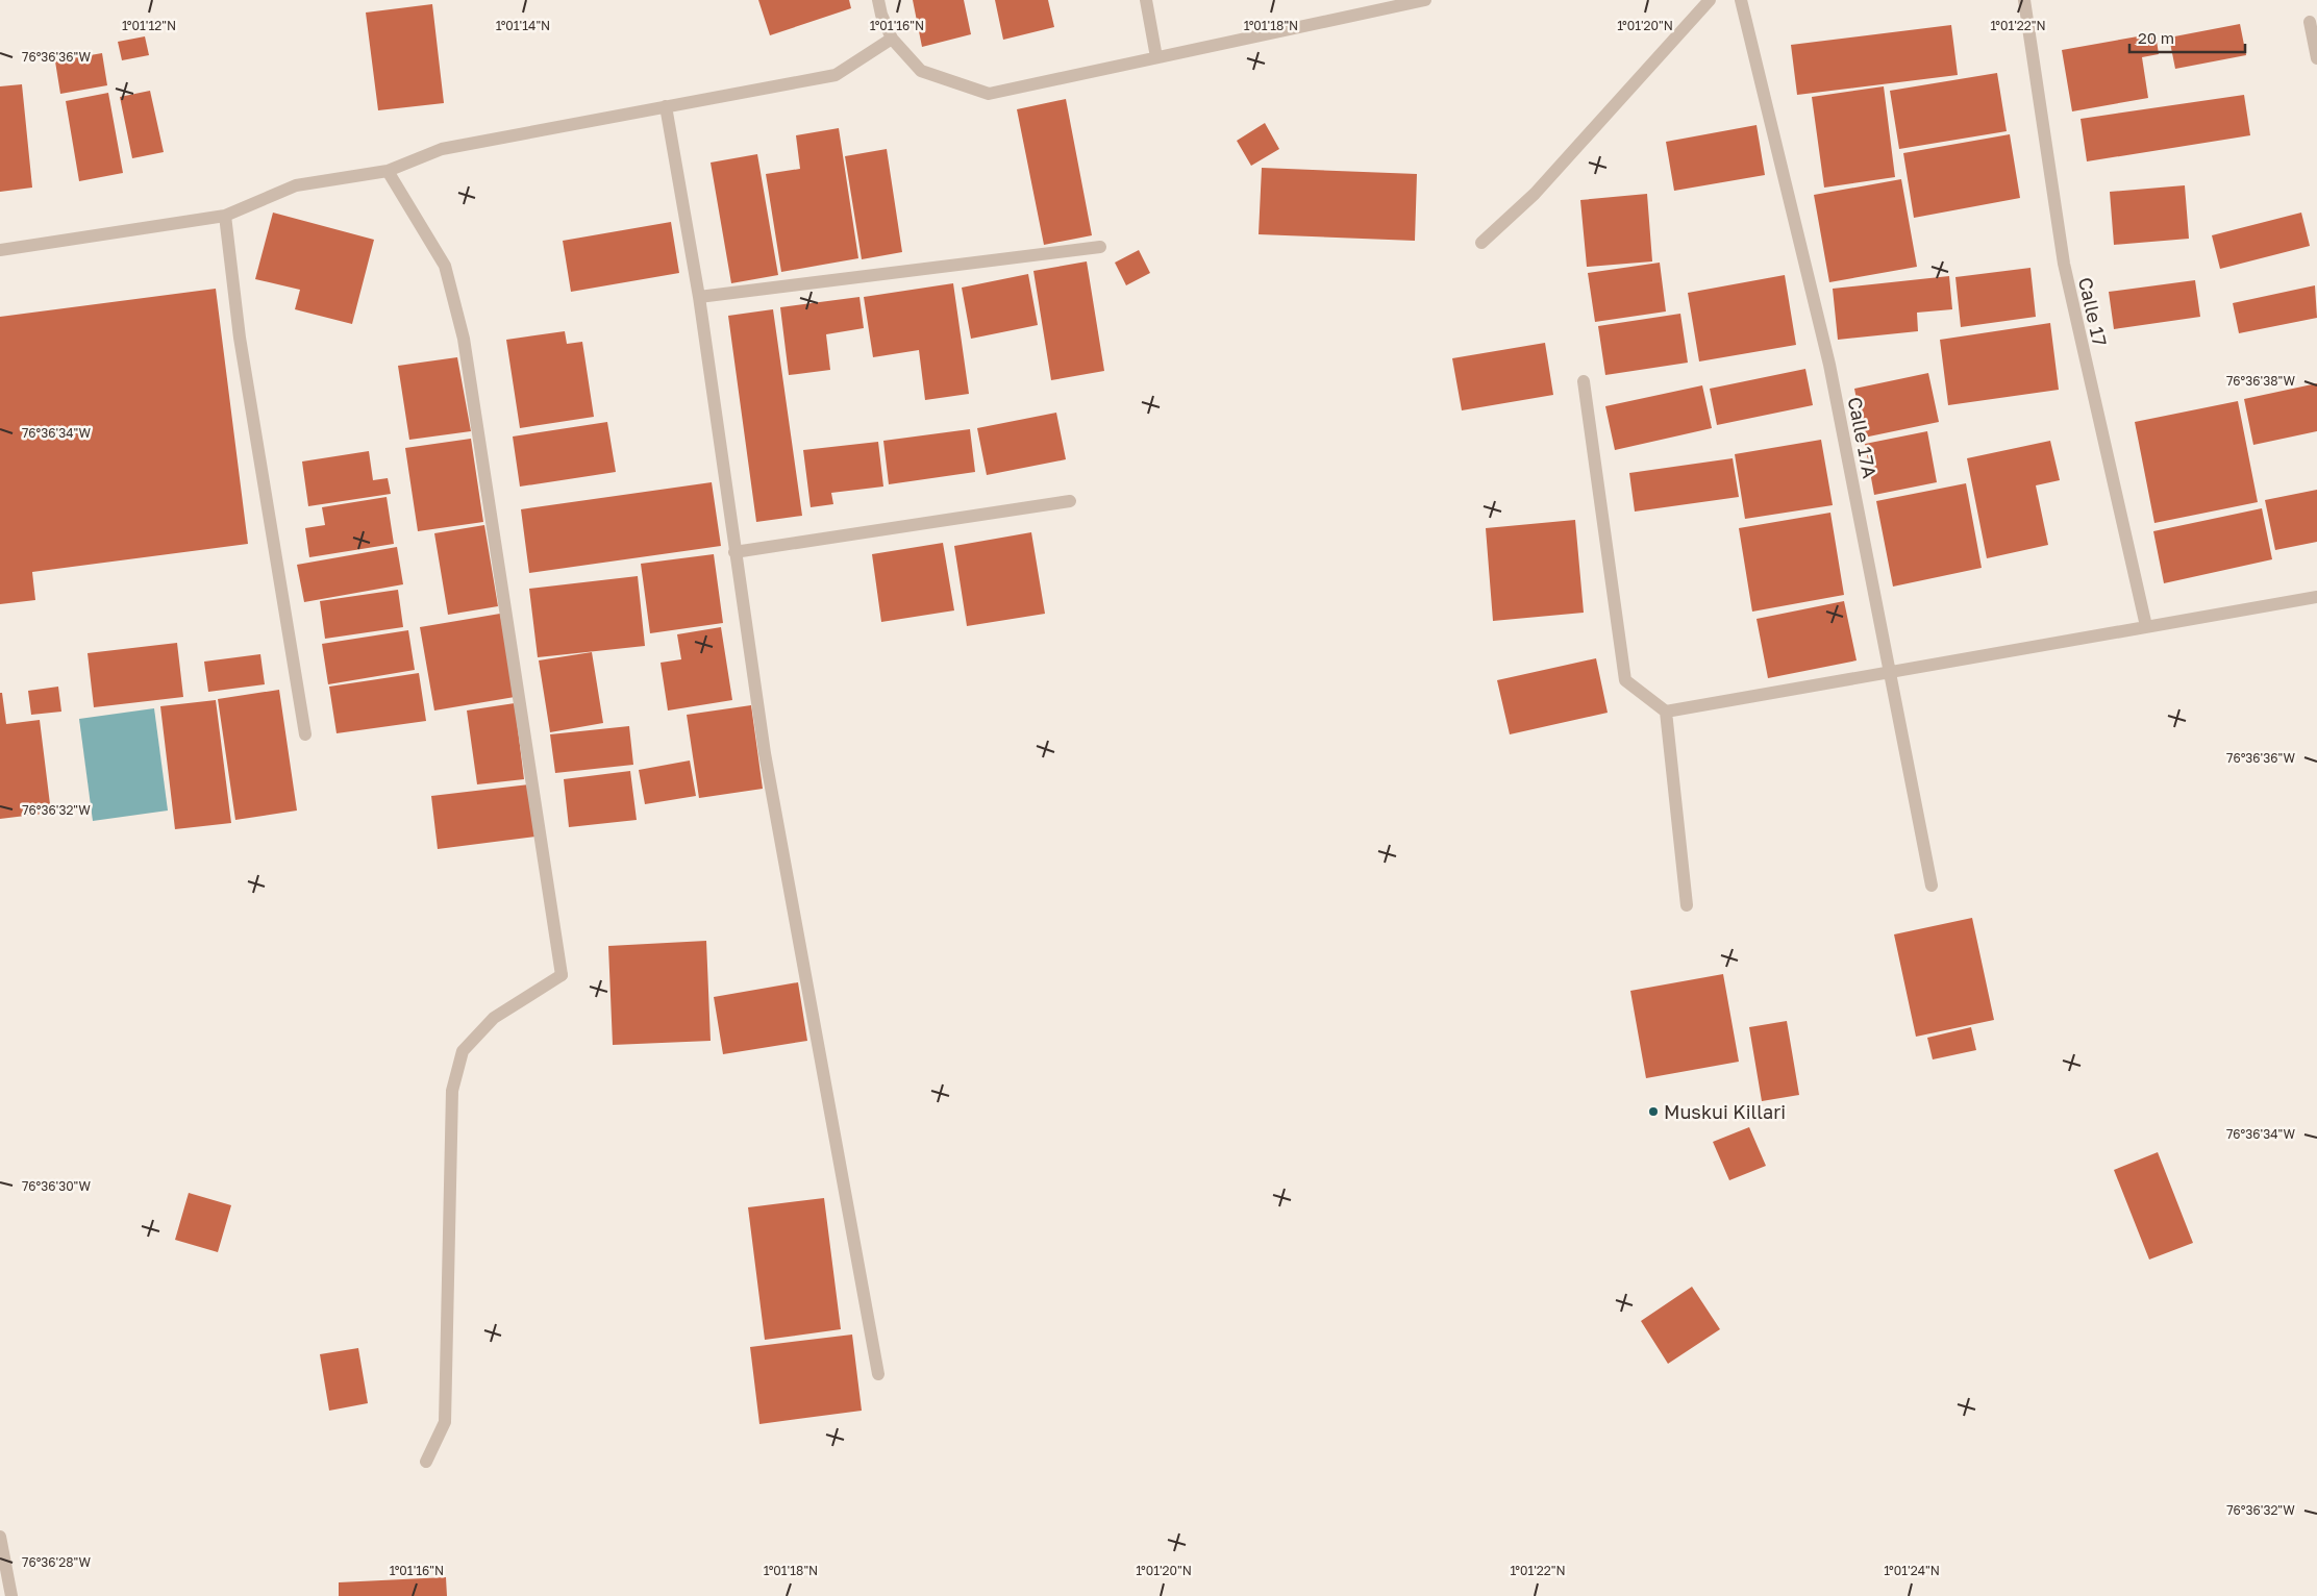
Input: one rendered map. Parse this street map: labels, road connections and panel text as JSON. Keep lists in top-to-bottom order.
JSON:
{
  "streets": {
    "street": ["Calle 17", "Calle 17A"]
  },
  "places": ["Muskui Killari"],
  "scale_bar": "20 m",
  "coordinates": [
    "1°01'12\"N",
    "1°01'14\"N",
    "1°01'16\"N",
    "1°01'18\"N",
    "1°01'20\"N",
    "1°01'22\"N",
    "76°36'36\"W",
    "76°36'38\"W",
    "76°36'34\"W",
    "76°36'32\"W",
    "76°36'30\"W",
    "76°36'28\"W",
    "1°01'24\"N"
  ]
}
